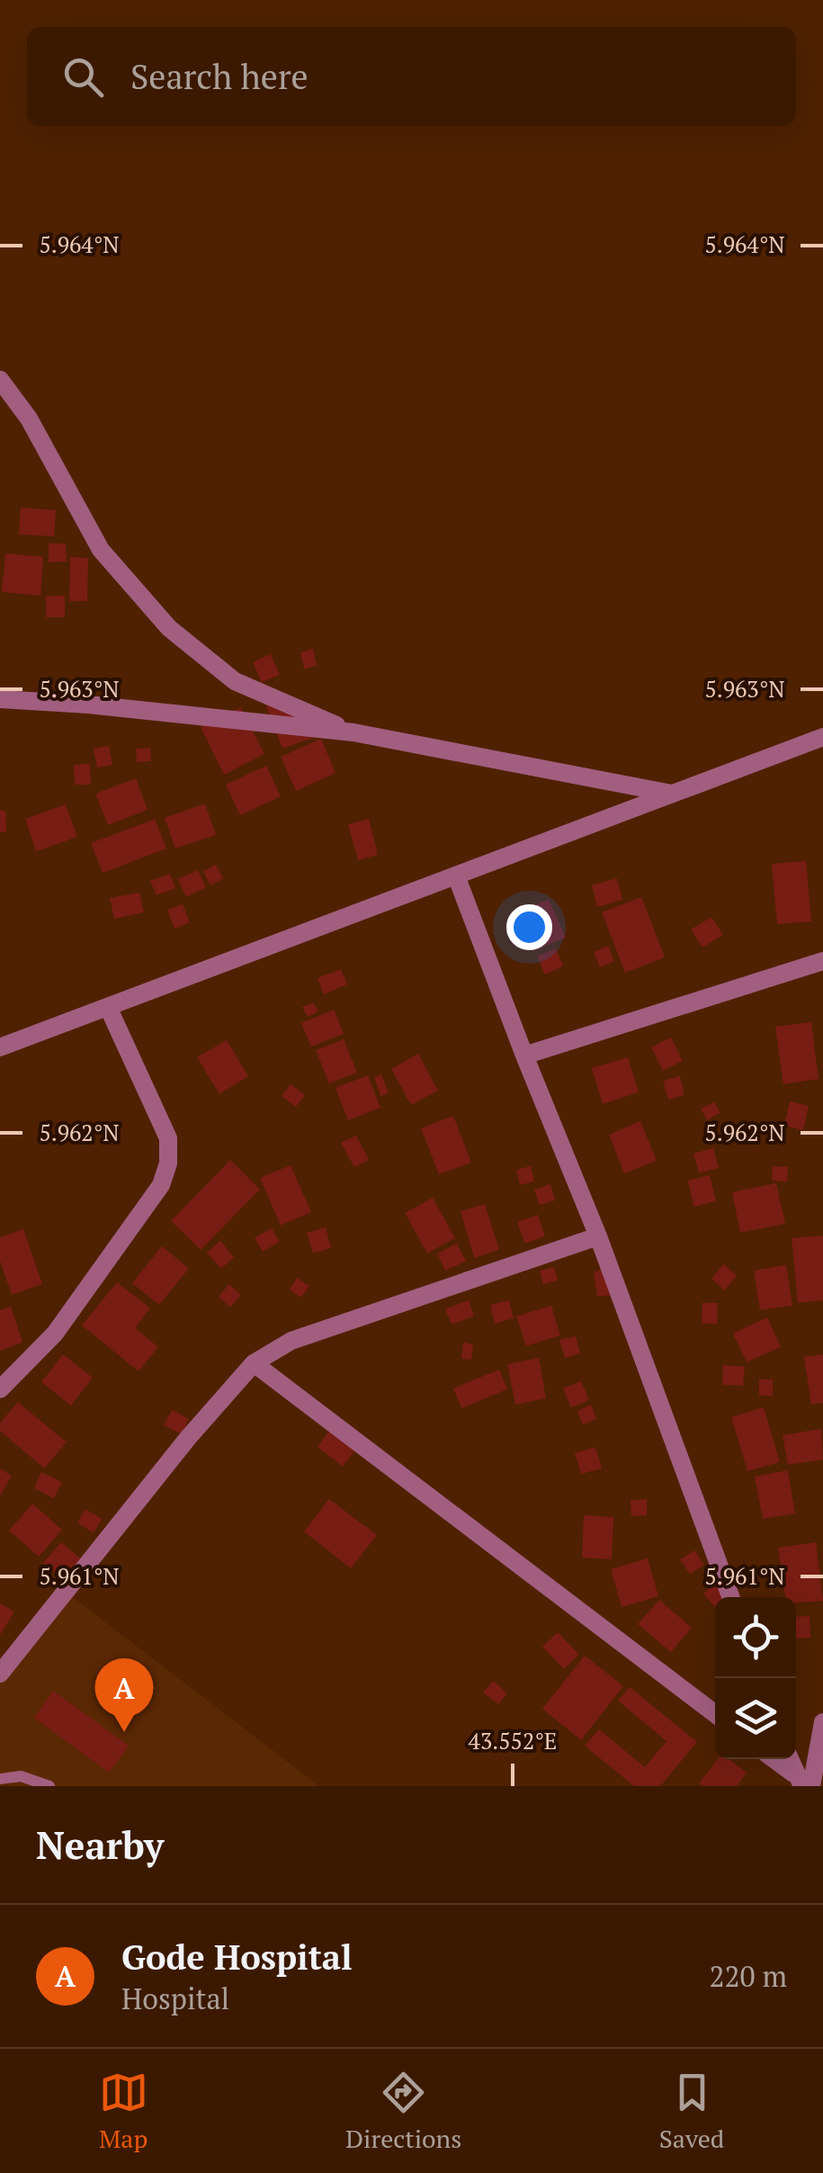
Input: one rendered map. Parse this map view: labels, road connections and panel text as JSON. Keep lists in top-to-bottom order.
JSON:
{
  "page": {
    "search": "Search here",
    "pins": "A",
    "heading": "Nearby",
    "list": [
      {
        "mark": "A",
        "name": "Gode Hospital",
        "note": "Hospital",
        "value": "220 m"
      }
    ],
    "nav": ["Map", "Directions", "Saved"]
  },
  "coordinates": [
    "5.964°N",
    "5.963°N",
    "5.962°N",
    "5.961°N",
    "43.552°E"
  ]
}
